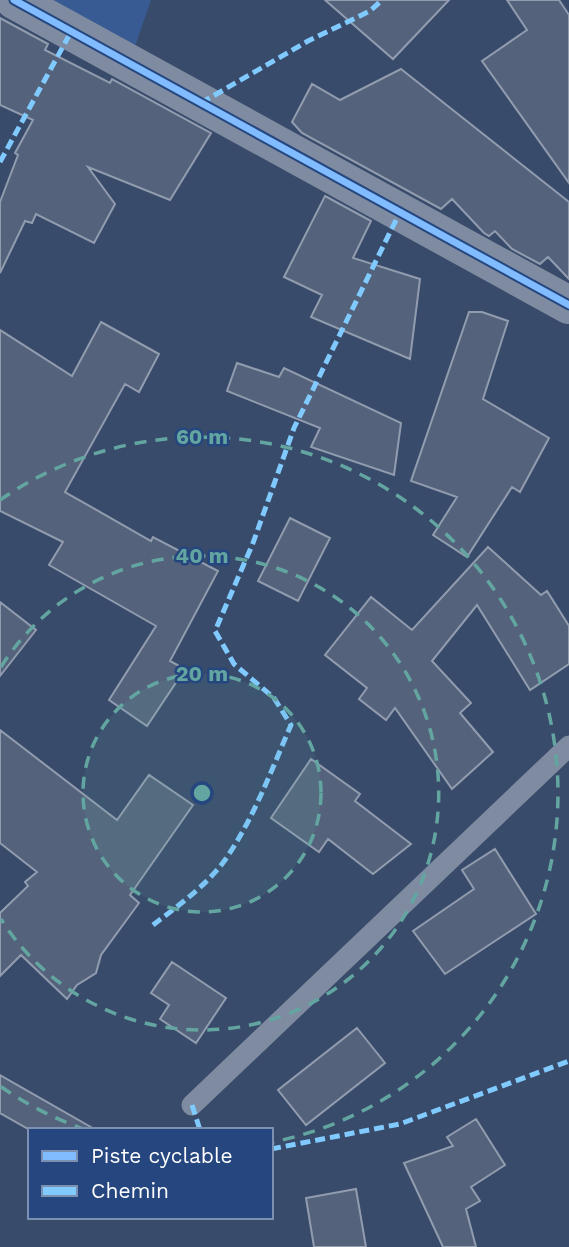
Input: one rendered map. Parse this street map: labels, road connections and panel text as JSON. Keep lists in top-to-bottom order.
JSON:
{
  "legend": ["Piste cyclable", "Chemin"],
  "rings": ["60 m", "40 m", "20 m"]
}
